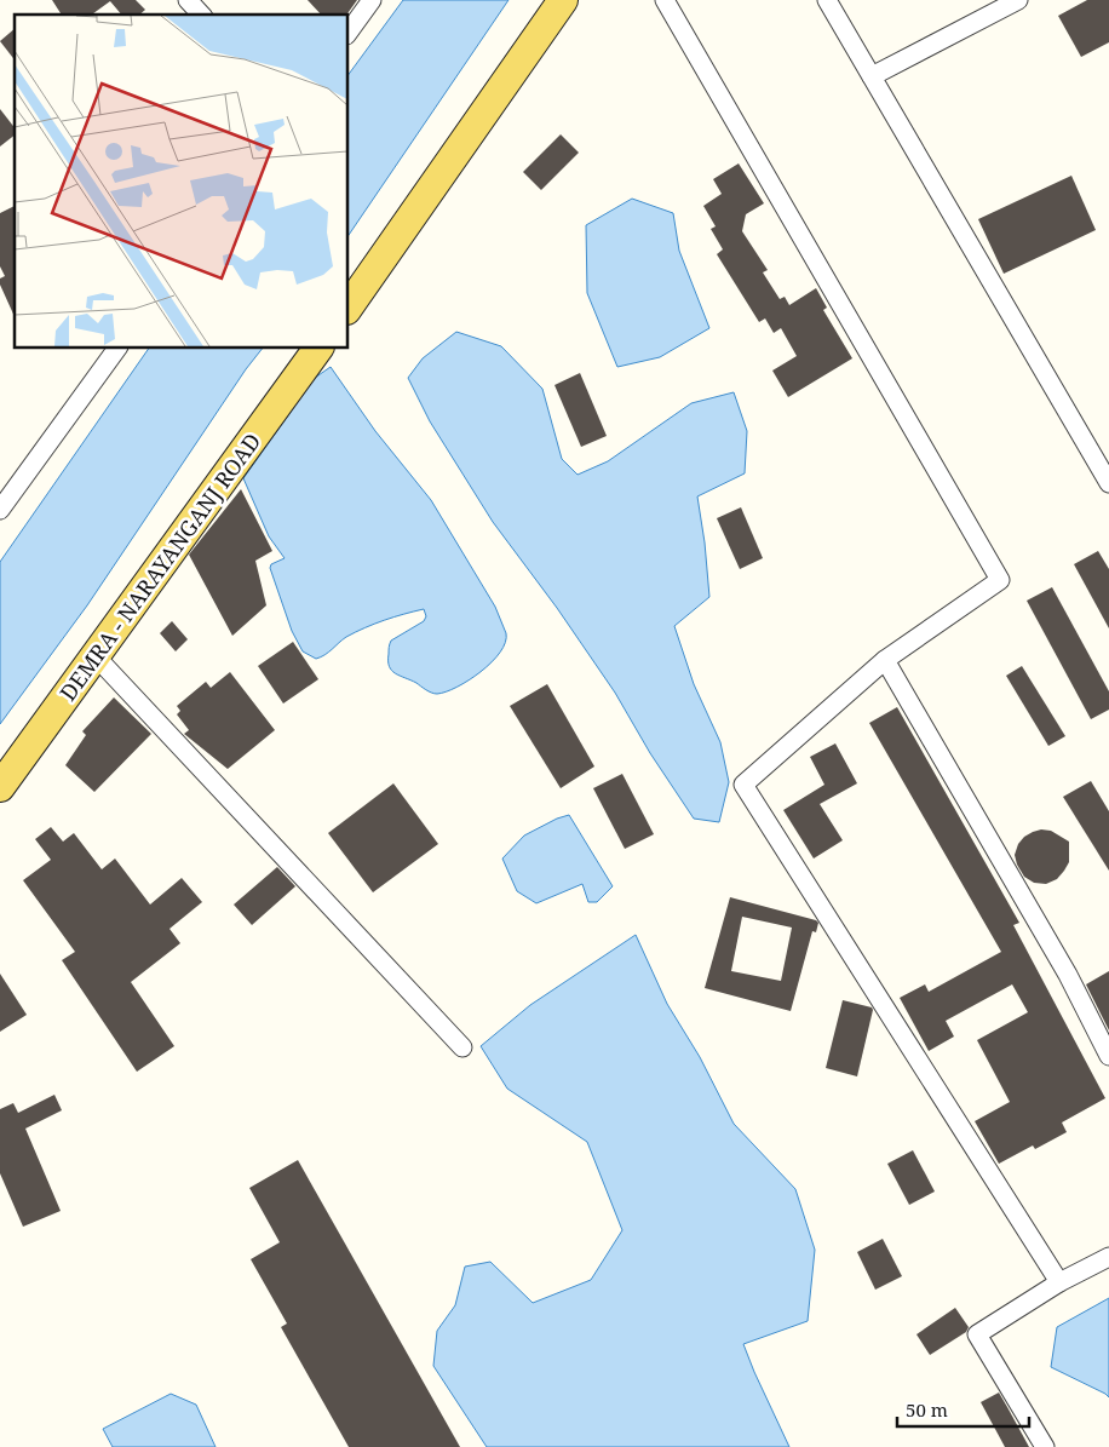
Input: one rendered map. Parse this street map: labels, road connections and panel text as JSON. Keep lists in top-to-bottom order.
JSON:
{
  "streets": {
    "main road": ["DEMRA - NARAYANGANJ ROAD"]
  },
  "scale_bar": "50 m"
}
